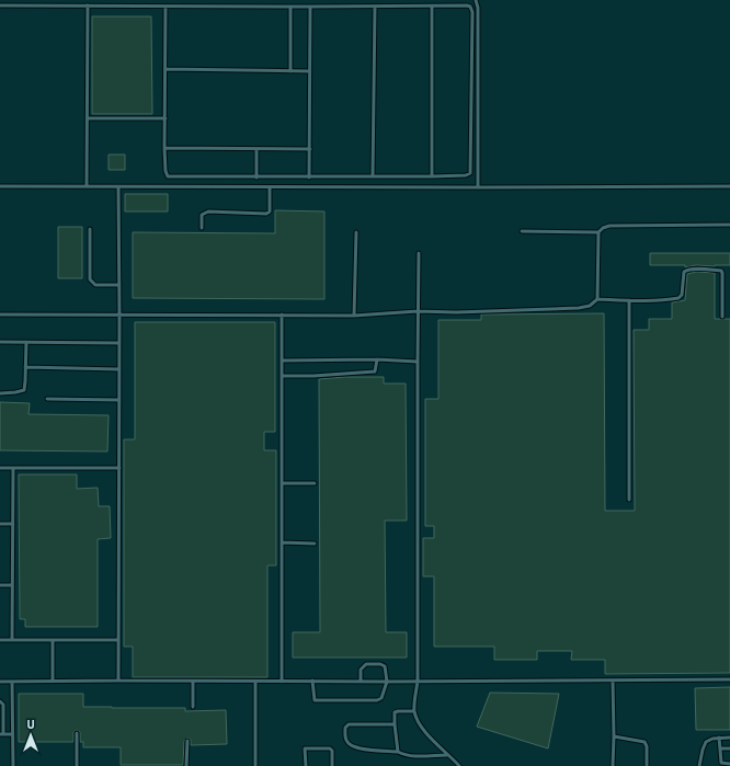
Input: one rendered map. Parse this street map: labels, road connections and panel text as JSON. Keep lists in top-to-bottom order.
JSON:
{
  "north": "top"
}
